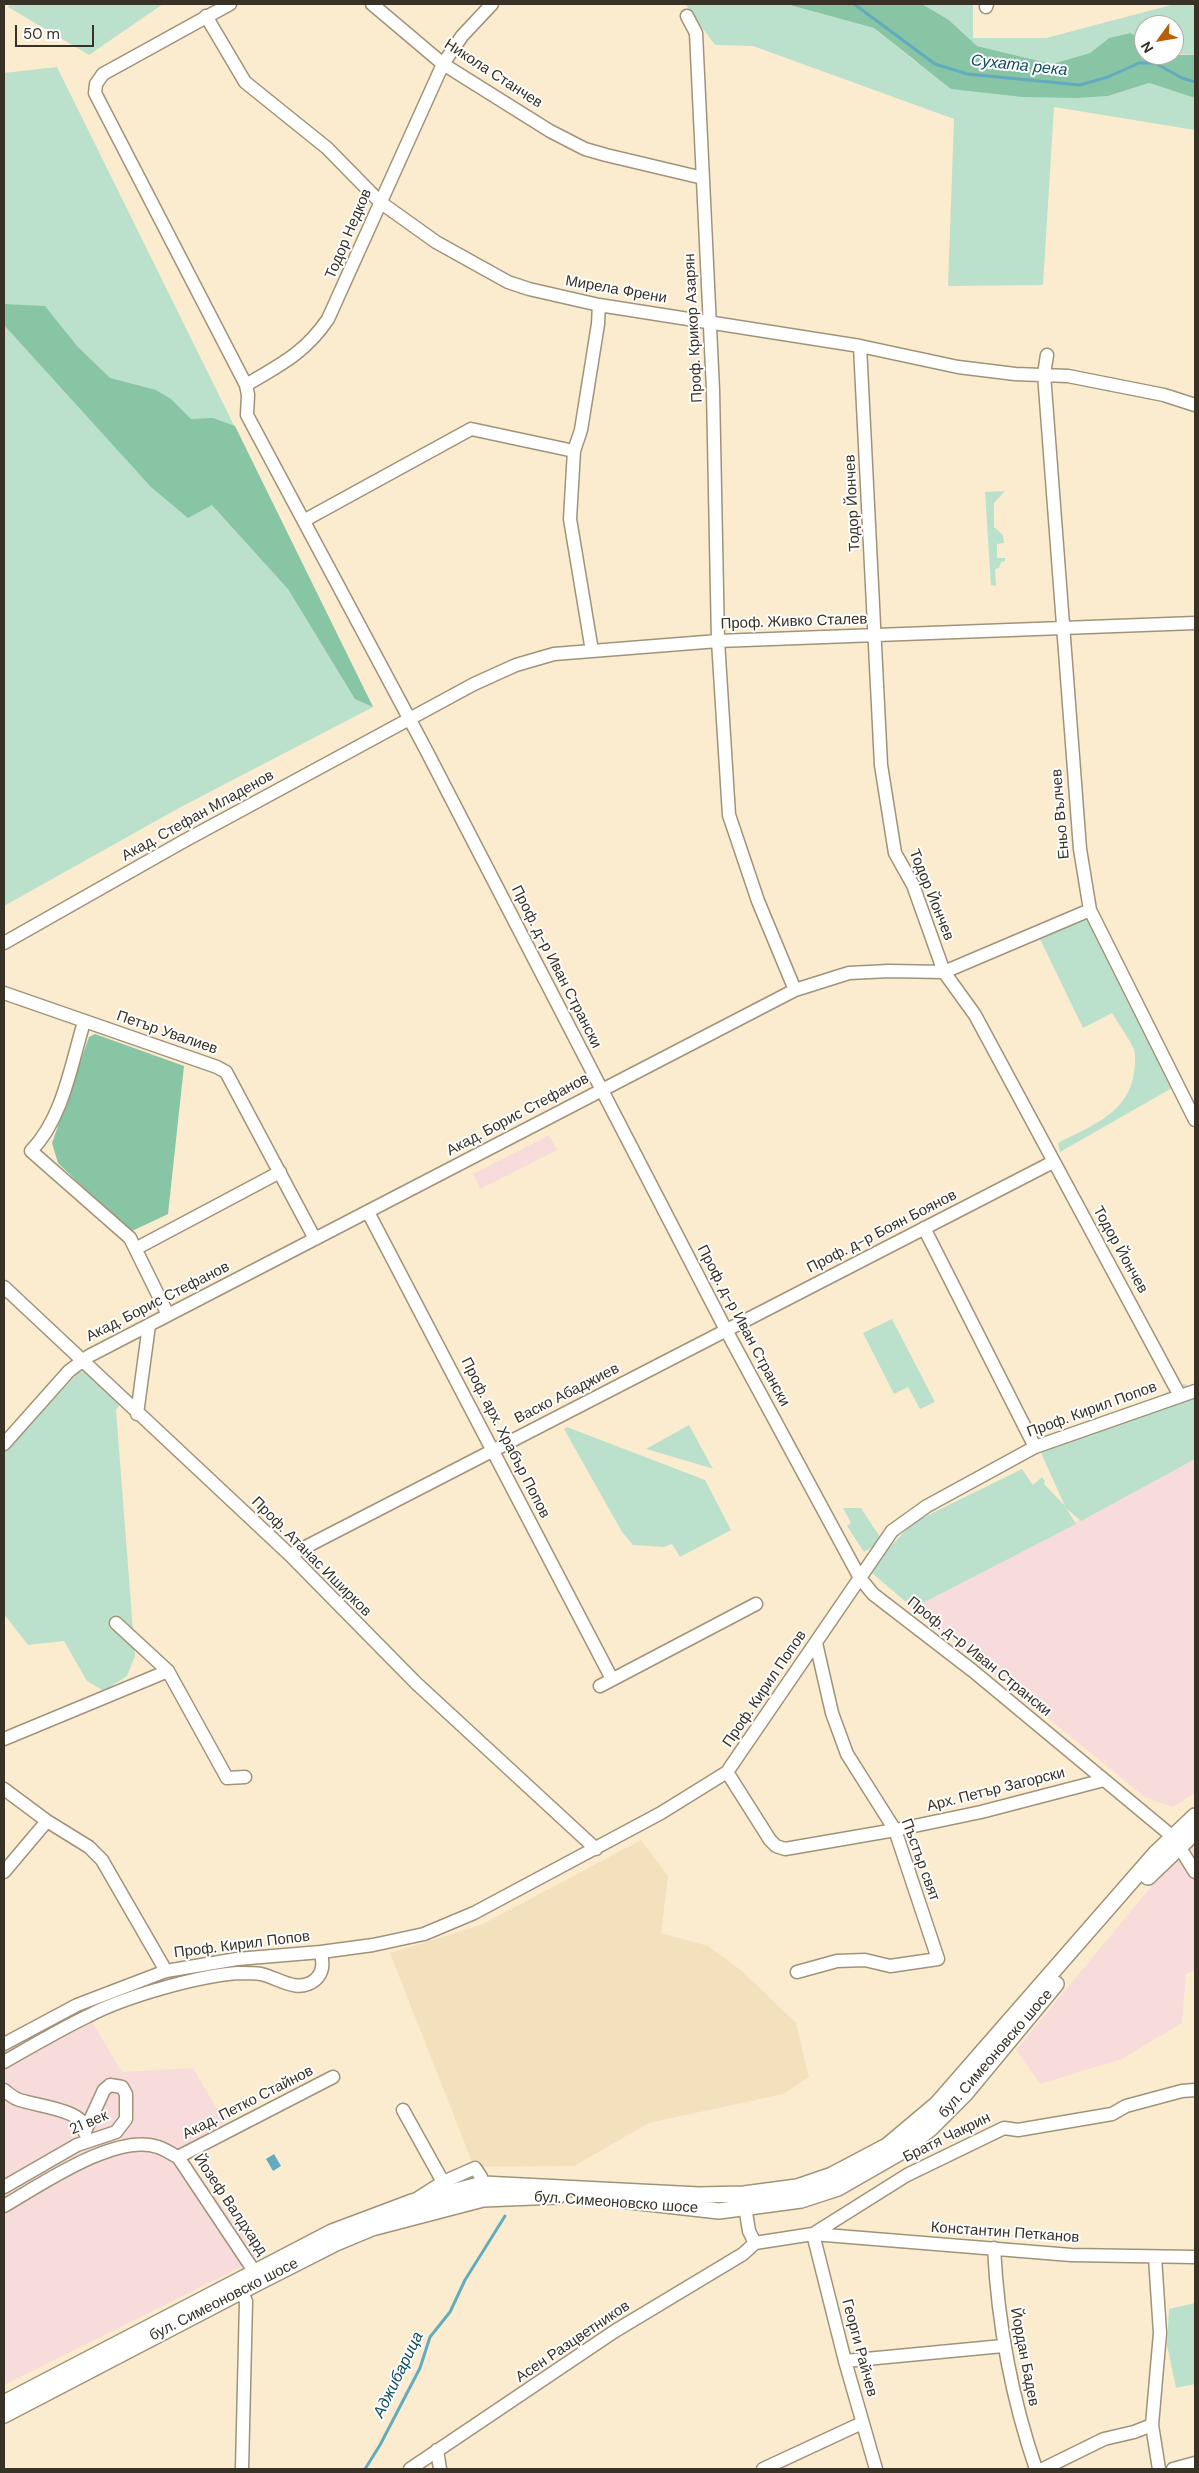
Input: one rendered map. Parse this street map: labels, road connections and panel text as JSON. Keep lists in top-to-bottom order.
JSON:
{
  "streets": {
    "main road": ["бул. Симеоновско шосе"],
    "street": [
      "Никола Станчев",
      "Тодор Недков",
      "Мирела Френи",
      "Проф. Крикор Азарян",
      "Тодор Йончев",
      "Проф. Живко Сталев",
      "Еньо Вълчев",
      "Акад. Стефан Младенов",
      "Проф. д-р Иван Странски",
      "Петър Увалиев",
      "Акад. Борис Стефанов",
      "Проф. д-р Боян Боянов",
      "Васко Абаджиев",
      "Проф. Кирил Попов",
      "Проф. арх. Храбър Попов",
      "Проф. Атанас Иширков",
      "Арх. Петър Загорски",
      "Пъстър свят",
      "Акад. Петко Стайнов",
      "21 век",
      "Братя Чакрин",
      "Йозеф Валдхард",
      "Константин Петканов",
      "Асен Разцветников",
      "Георги Райчев",
      "Йордан Бадев"
    ]
  },
  "crossings": [
    ["Никола Станчев", "Тодор Недков"],
    ["Никола Станчев", "Проф. Крикор Азарян"],
    ["Тодор Недков", "Мирела Френи"],
    ["Тодор Недков", "Проф. д-р Иван Странски"],
    ["Мирела Френи", "Проф. Крикор Азарян"],
    ["Мирела Френи", "Тодор Йончев"],
    ["Мирела Френи", "Еньо Вълчев"],
    ["Проф. Крикор Азарян", "Проф. Живко Сталев"],
    ["Проф. Крикор Азарян", "Акад. Борис Стефанов"],
    ["Тодор Йончев", "Проф. Живко Сталев"],
    ["Тодор Йончев", "Акад. Борис Стефанов"],
    ["Тодор Йончев", "Проф. д-р Боян Боянов"],
    ["Тодор Йончев", "Проф. Кирил Попов"],
    ["Проф. Живко Сталев", "Еньо Вълчев"],
    ["Проф. Живко Сталев", "Акад. Стефан Младенов"],
    ["Проф. Живко Сталев", "Проф. д-р Иван Странски"],
    ["Еньо Вълчев", "Акад. Борис Стефанов"],
    ["Акад. Стефан Младенов", "Проф. д-р Иван Странски"],
    ["Проф. д-р Иван Странски", "Акад. Борис Стефанов"],
    ["Проф. д-р Иван Странски", "Проф. д-р Боян Боянов"],
    ["Проф. д-р Иван Странски", "Васко Абаджиев"],
    ["Проф. д-р Иван Странски", "Проф. Кирил Попов"],
    ["Проф. д-р Иван Странски", "Арх. Петър Загорски"],
    ["Проф. д-р Иван Странски", "бул. Симеоновско шосе"],
    ["Петър Увалиев", "Акад. Борис Стефанов"],
    ["Акад. Борис Стефанов", "Проф. арх. Храбър Попов"],
    ["Акад. Борис Стефанов", "Проф. Атанас Иширков"],
    ["Проф. д-р Боян Боянов", "Васко Абаджиев"],
    ["Васко Абаджиев", "Проф. арх. Храбър Попов"],
    ["Васко Абаджиев", "Проф. Атанас Иширков"],
    ["Проф. Кирил Попов", "Проф. Атанас Иширков"],
    ["Проф. Кирил Попов", "Арх. Петър Загорски"],
    ["Проф. Кирил Попов", "Пъстър свят"],
    ["Арх. Петър Загорски", "Пъстър свят"],
    ["бул. Симеоновско шосе", "Йозеф Валдхард"],
    ["Акад. Петко Стайнов", "Йозеф Валдхард"],
    ["Братя Чакрин", "Константин Петканов"],
    ["Братя Чакрин", "Асен Разцветников"],
    ["Братя Чакрин", "Георги Райчев"],
    ["Константин Петканов", "Асен Разцветников"],
    ["Константин Петканов", "Георги Райчев"],
    ["Константин Петканов", "Йордан Бадев"],
    ["Асен Разцветников", "Георги Райчев"]
  ],
  "water": ["Сухата река", "Аджибарица"],
  "scale_bar": "50 m",
  "north": "bottom left"
}
